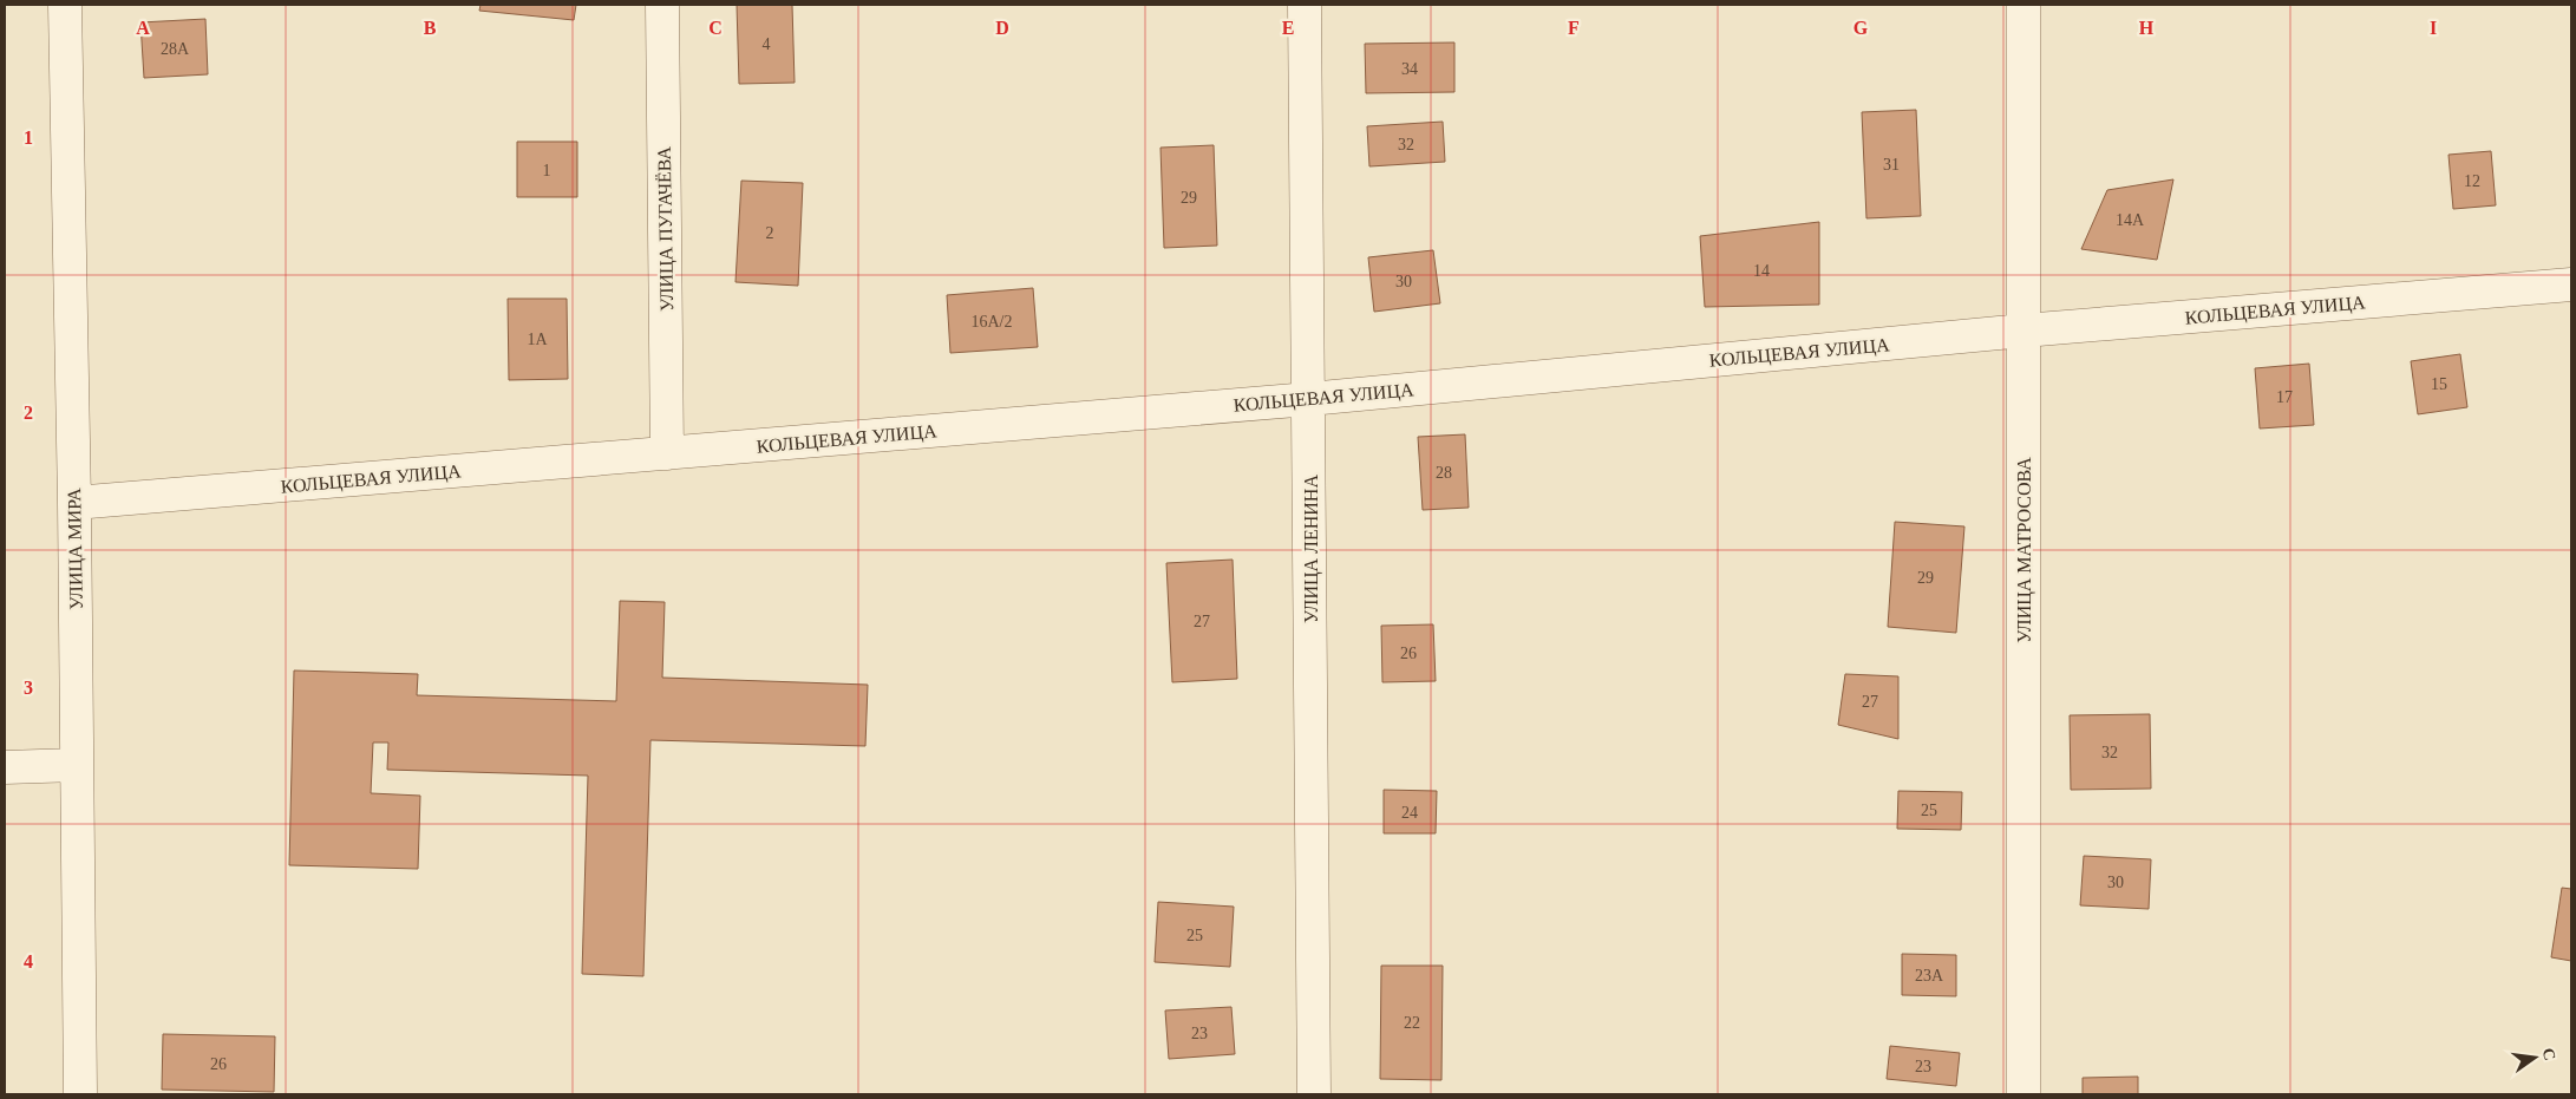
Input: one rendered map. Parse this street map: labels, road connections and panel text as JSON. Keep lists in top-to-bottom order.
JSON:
{
  "streets": {
    "street": [
      "УЛИЦА ПУГАЧЁВА",
      "КОЛЬЦЕВАЯ УЛИЦА",
      "УЛИЦА МИРА",
      "УЛИЦА ЛЕНИНА",
      "УЛИЦА МАТРОСОВА"
    ]
  },
  "crossings": [
    ["УЛИЦА ПУГАЧЁВА", "КОЛЬЦЕВАЯ УЛИЦА"],
    ["КОЛЬЦЕВАЯ УЛИЦА", "УЛИЦА МИРА"],
    ["КОЛЬЦЕВАЯ УЛИЦА", "УЛИЦА ЛЕНИНА"],
    ["КОЛЬЦЕВАЯ УЛИЦА", "УЛИЦА МАТРОСОВА"]
  ],
  "house_numbers": [
    "4",
    "28А",
    "34",
    "32",
    "31",
    "1",
    "12",
    "29",
    "14А",
    "2",
    "14",
    "30",
    "16А/2",
    "1А",
    "15",
    "17",
    "28",
    "29",
    "27",
    "26",
    "27",
    "32",
    "25",
    "24",
    "30",
    "25",
    "23А",
    "22",
    "23",
    "26",
    "23"
  ],
  "north": "right",
  "grid": {
    "columns": [
      "A",
      "B",
      "C",
      "D",
      "E",
      "F",
      "G",
      "H",
      "I"
    ],
    "rows": [
      "1",
      "2",
      "3",
      "4"
    ]
  }
}
